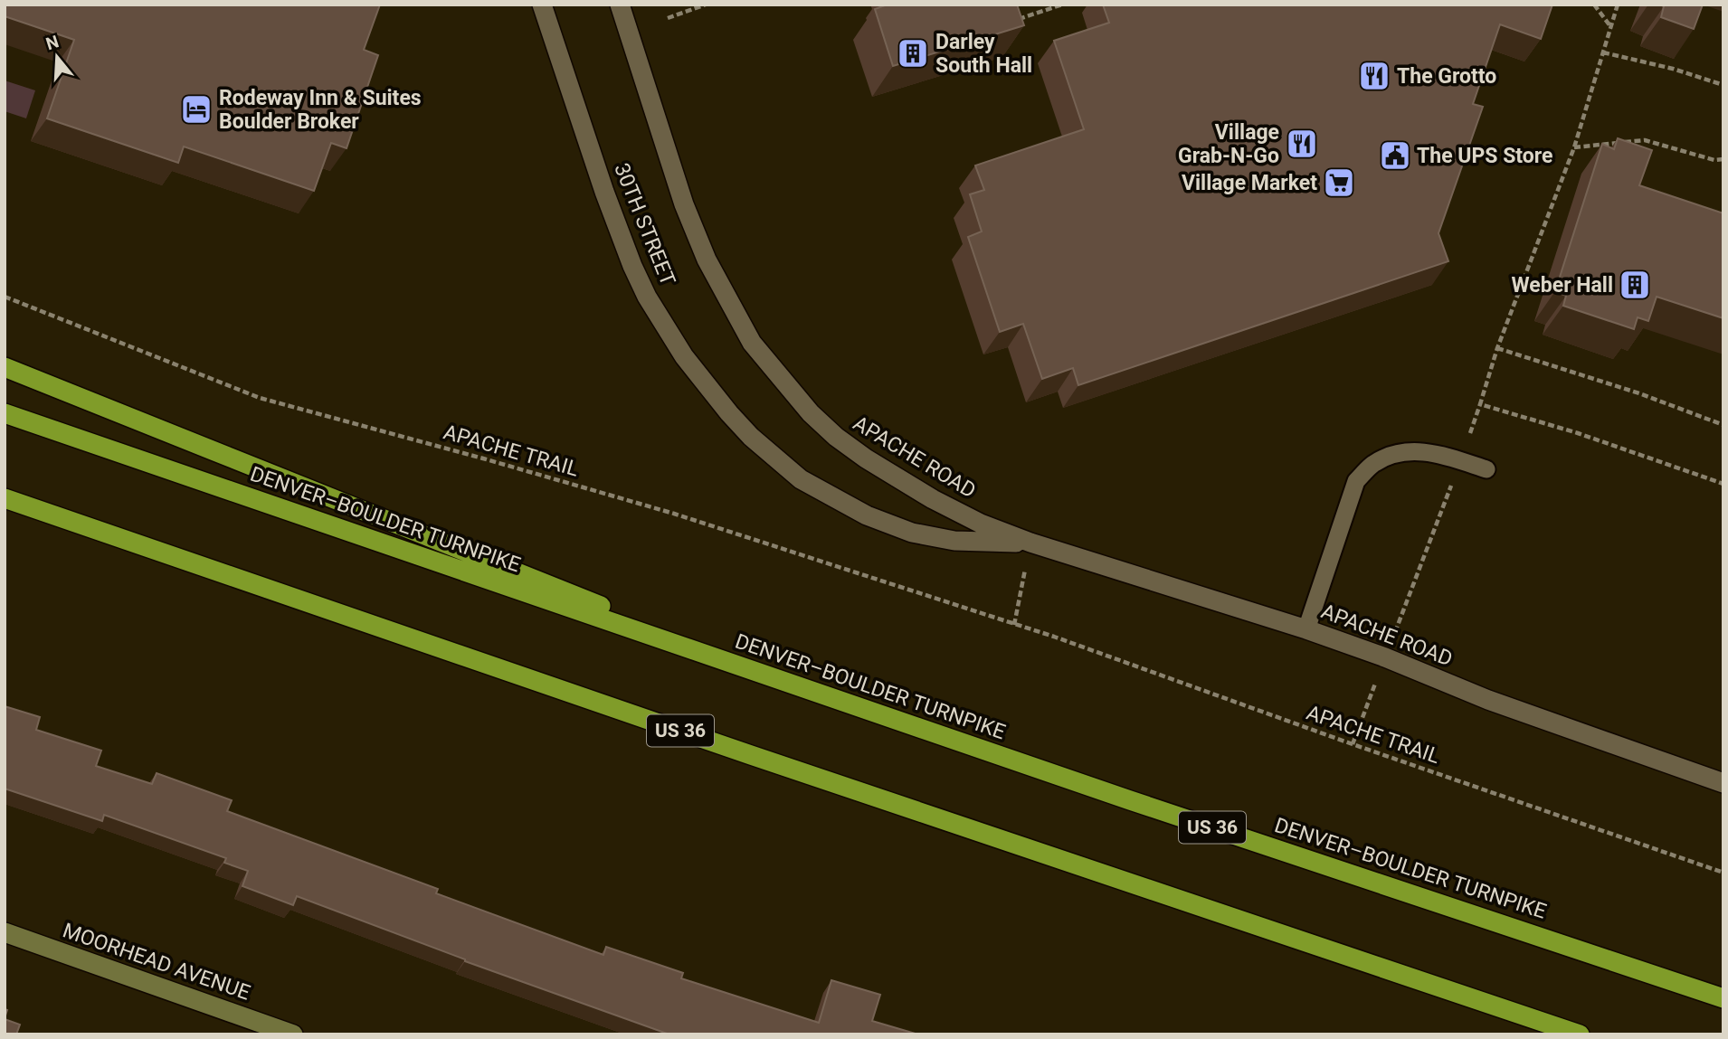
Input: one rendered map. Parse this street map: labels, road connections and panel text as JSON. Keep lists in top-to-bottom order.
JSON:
{
  "streets": {
    "highway": ["DENVER–BOULDER TURNPIKE", "US 36"],
    "street": ["30TH STREET", "APACHE ROAD", "MOORHEAD AVENUE"],
    "path": ["APACHE TRAIL"]
  },
  "crossings": [
    ["30TH STREET", "APACHE ROAD"]
  ],
  "places": {
    "building": ["Darley South Hall", "Weber Hall"],
    "restaurant": ["The Grotto", "Village Grab-N-Go"],
    "hotel": ["Rodeway Inn & Suites Boulder Broker"],
    "public building": ["The UPS Store"],
    "supermarket": ["Village Market"]
  },
  "north": "top"
}
